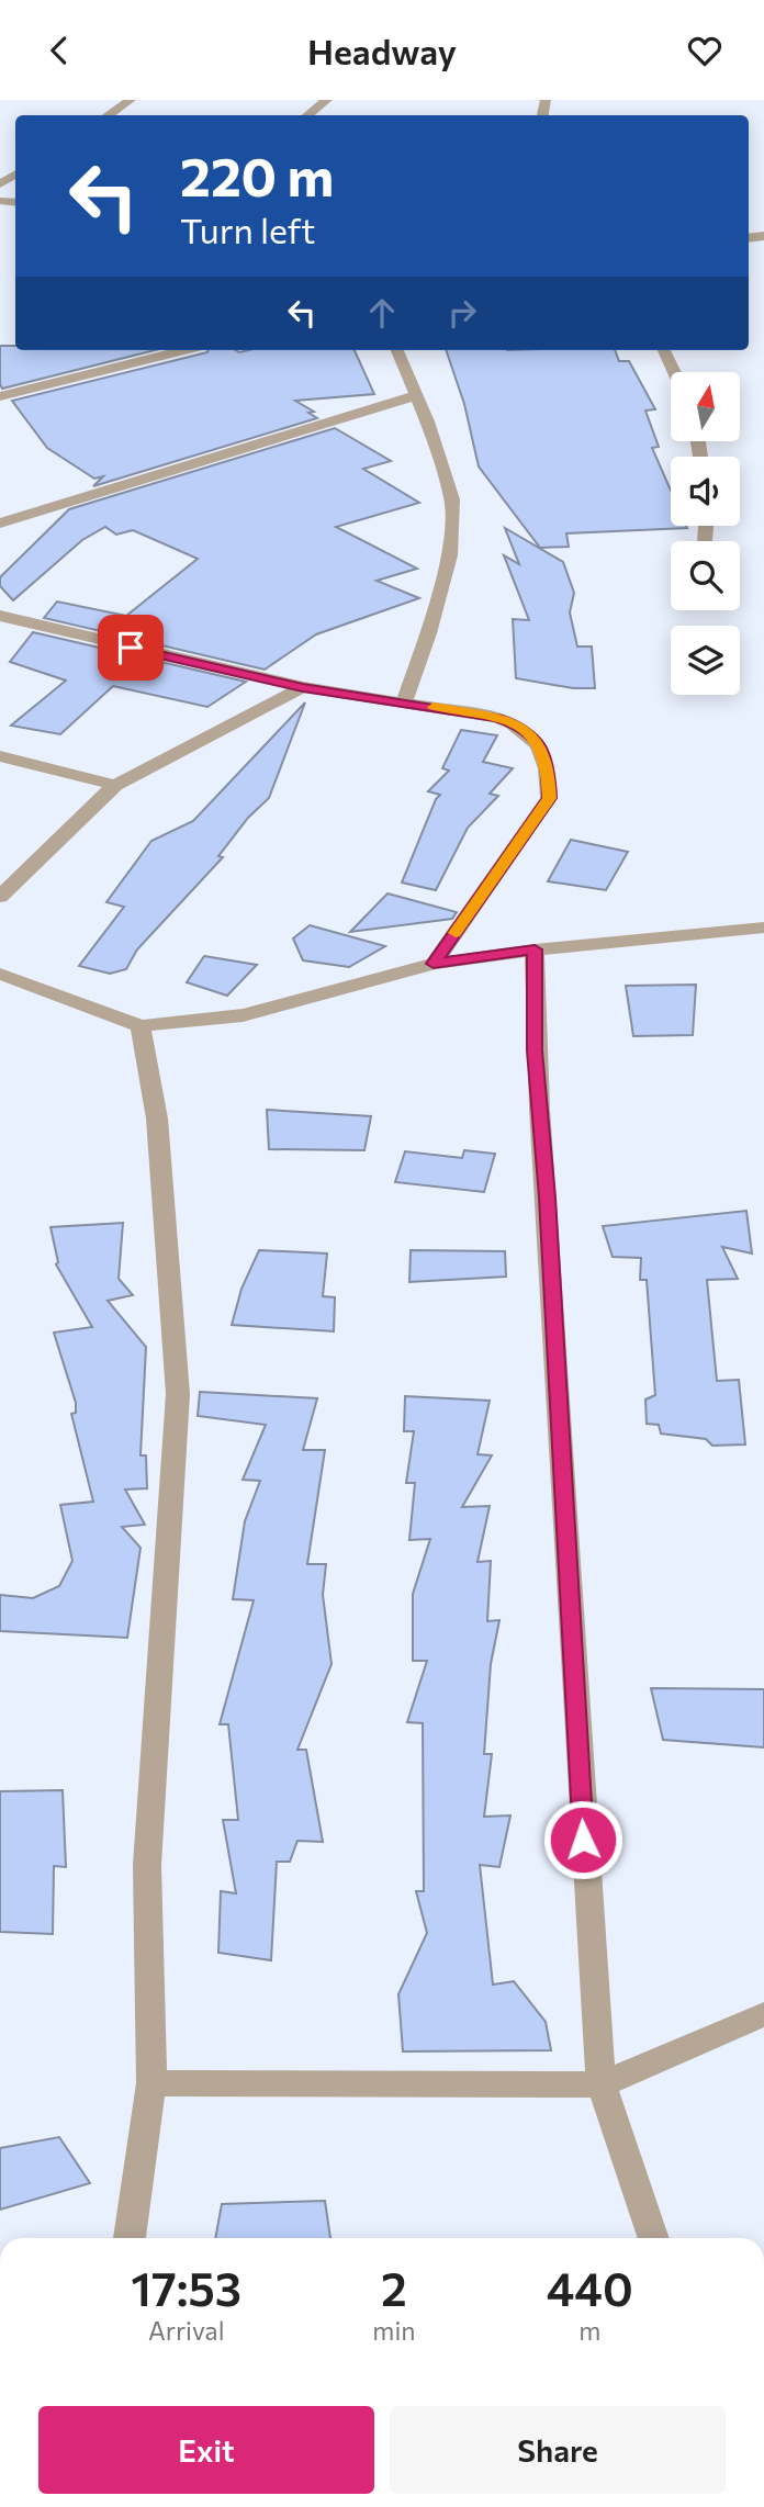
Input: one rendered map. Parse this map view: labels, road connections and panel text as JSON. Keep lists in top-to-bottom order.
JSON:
{
  "north": "top",
  "page": {
    "header": "Headway",
    "turn": ["220 m", "Turn left"],
    "eta": [
      "17:53",
      "Arrival",
      "2",
      "min",
      "440",
      "m"
    ],
    "buttons": ["Exit", "Share"]
  }
}
